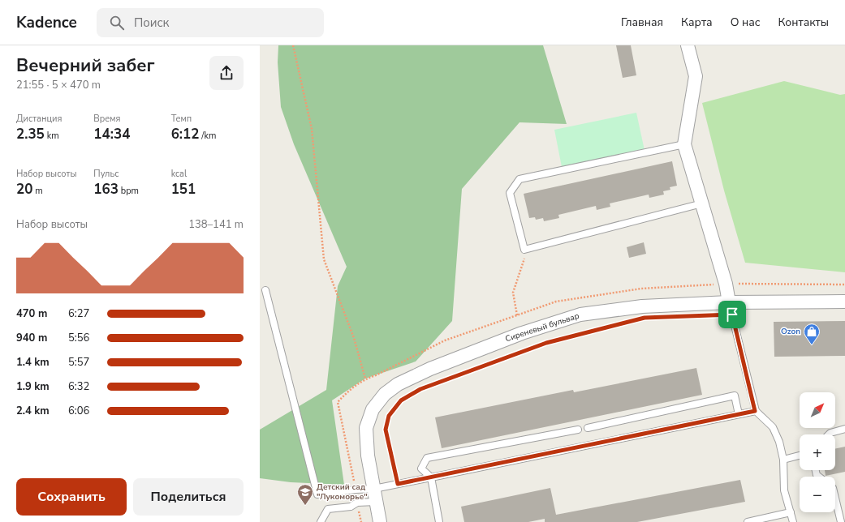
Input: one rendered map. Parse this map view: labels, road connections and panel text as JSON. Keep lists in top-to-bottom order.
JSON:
{
  "streets": {
    "street": ["Сиреневый бульвар"]
  },
  "places": {
    "shop": ["Ozon"],
    "school or university": ["Детский сад \"Лукоморье\""]
  },
  "north": "top right",
  "page": {
    "header": "Kadence",
    "search": "Поиск",
    "nav": [
      "Главная",
      "Карта",
      "О нас",
      "Контакты"
    ],
    "heading": ["Вечерний забег", "21:55 · 5 × 470 m"],
    "stats": [
      ["Дистанция", "2.35 km"],
      ["Время", "14:34"],
      ["Темп", "6:12 /km"],
      ["Набор высоты", "20 m"],
      ["Пульс", "163 bpm"],
      ["kcal", "151"]
    ],
    "chart": ["Набор высоты", "138–141 m"],
    "list": [
      {
        "name": "470 m",
        "note": "6:27"
      },
      {
        "name": "940 m",
        "note": "5:56"
      },
      {
        "name": "1.4 km",
        "note": "5:57"
      },
      {
        "name": "1.9 km",
        "note": "6:32"
      },
      {
        "name": "2.4 km",
        "note": "6:06"
      }
    ],
    "map_buttons": ["+", "−"],
    "buttons": ["Сохранить", "Поделиться"]
  }
}
